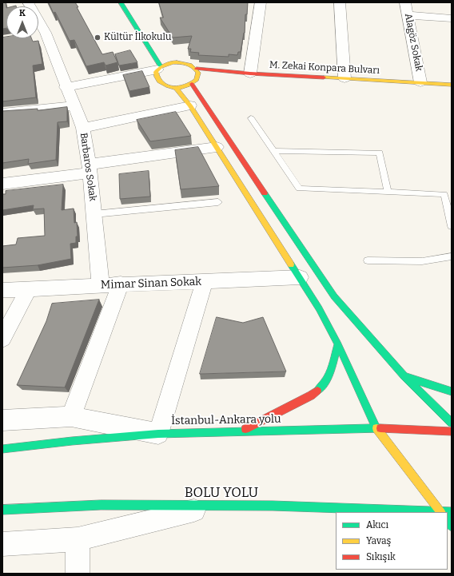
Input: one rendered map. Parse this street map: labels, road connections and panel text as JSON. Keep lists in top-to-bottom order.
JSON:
{
  "streets": {
    "main road": ["M. Zekai Konpara Bulvarı", "İstanbul-Ankara yolu", "BOLU YOLU"],
    "street": ["Alagöz Sokak", "Barbaros Sokak", "Mimar Sinan Sokak"]
  },
  "crossings": [
    ["Alagöz Sokak", "M. Zekai Konpara Bulvarı"],
    ["Barbaros Sokak", "Mimar Sinan Sokak"]
  ],
  "places": ["Kültür İlkokulu"],
  "legend": ["Akıcı", "Yavaş", "Sıkışık"],
  "north": "top"
}
